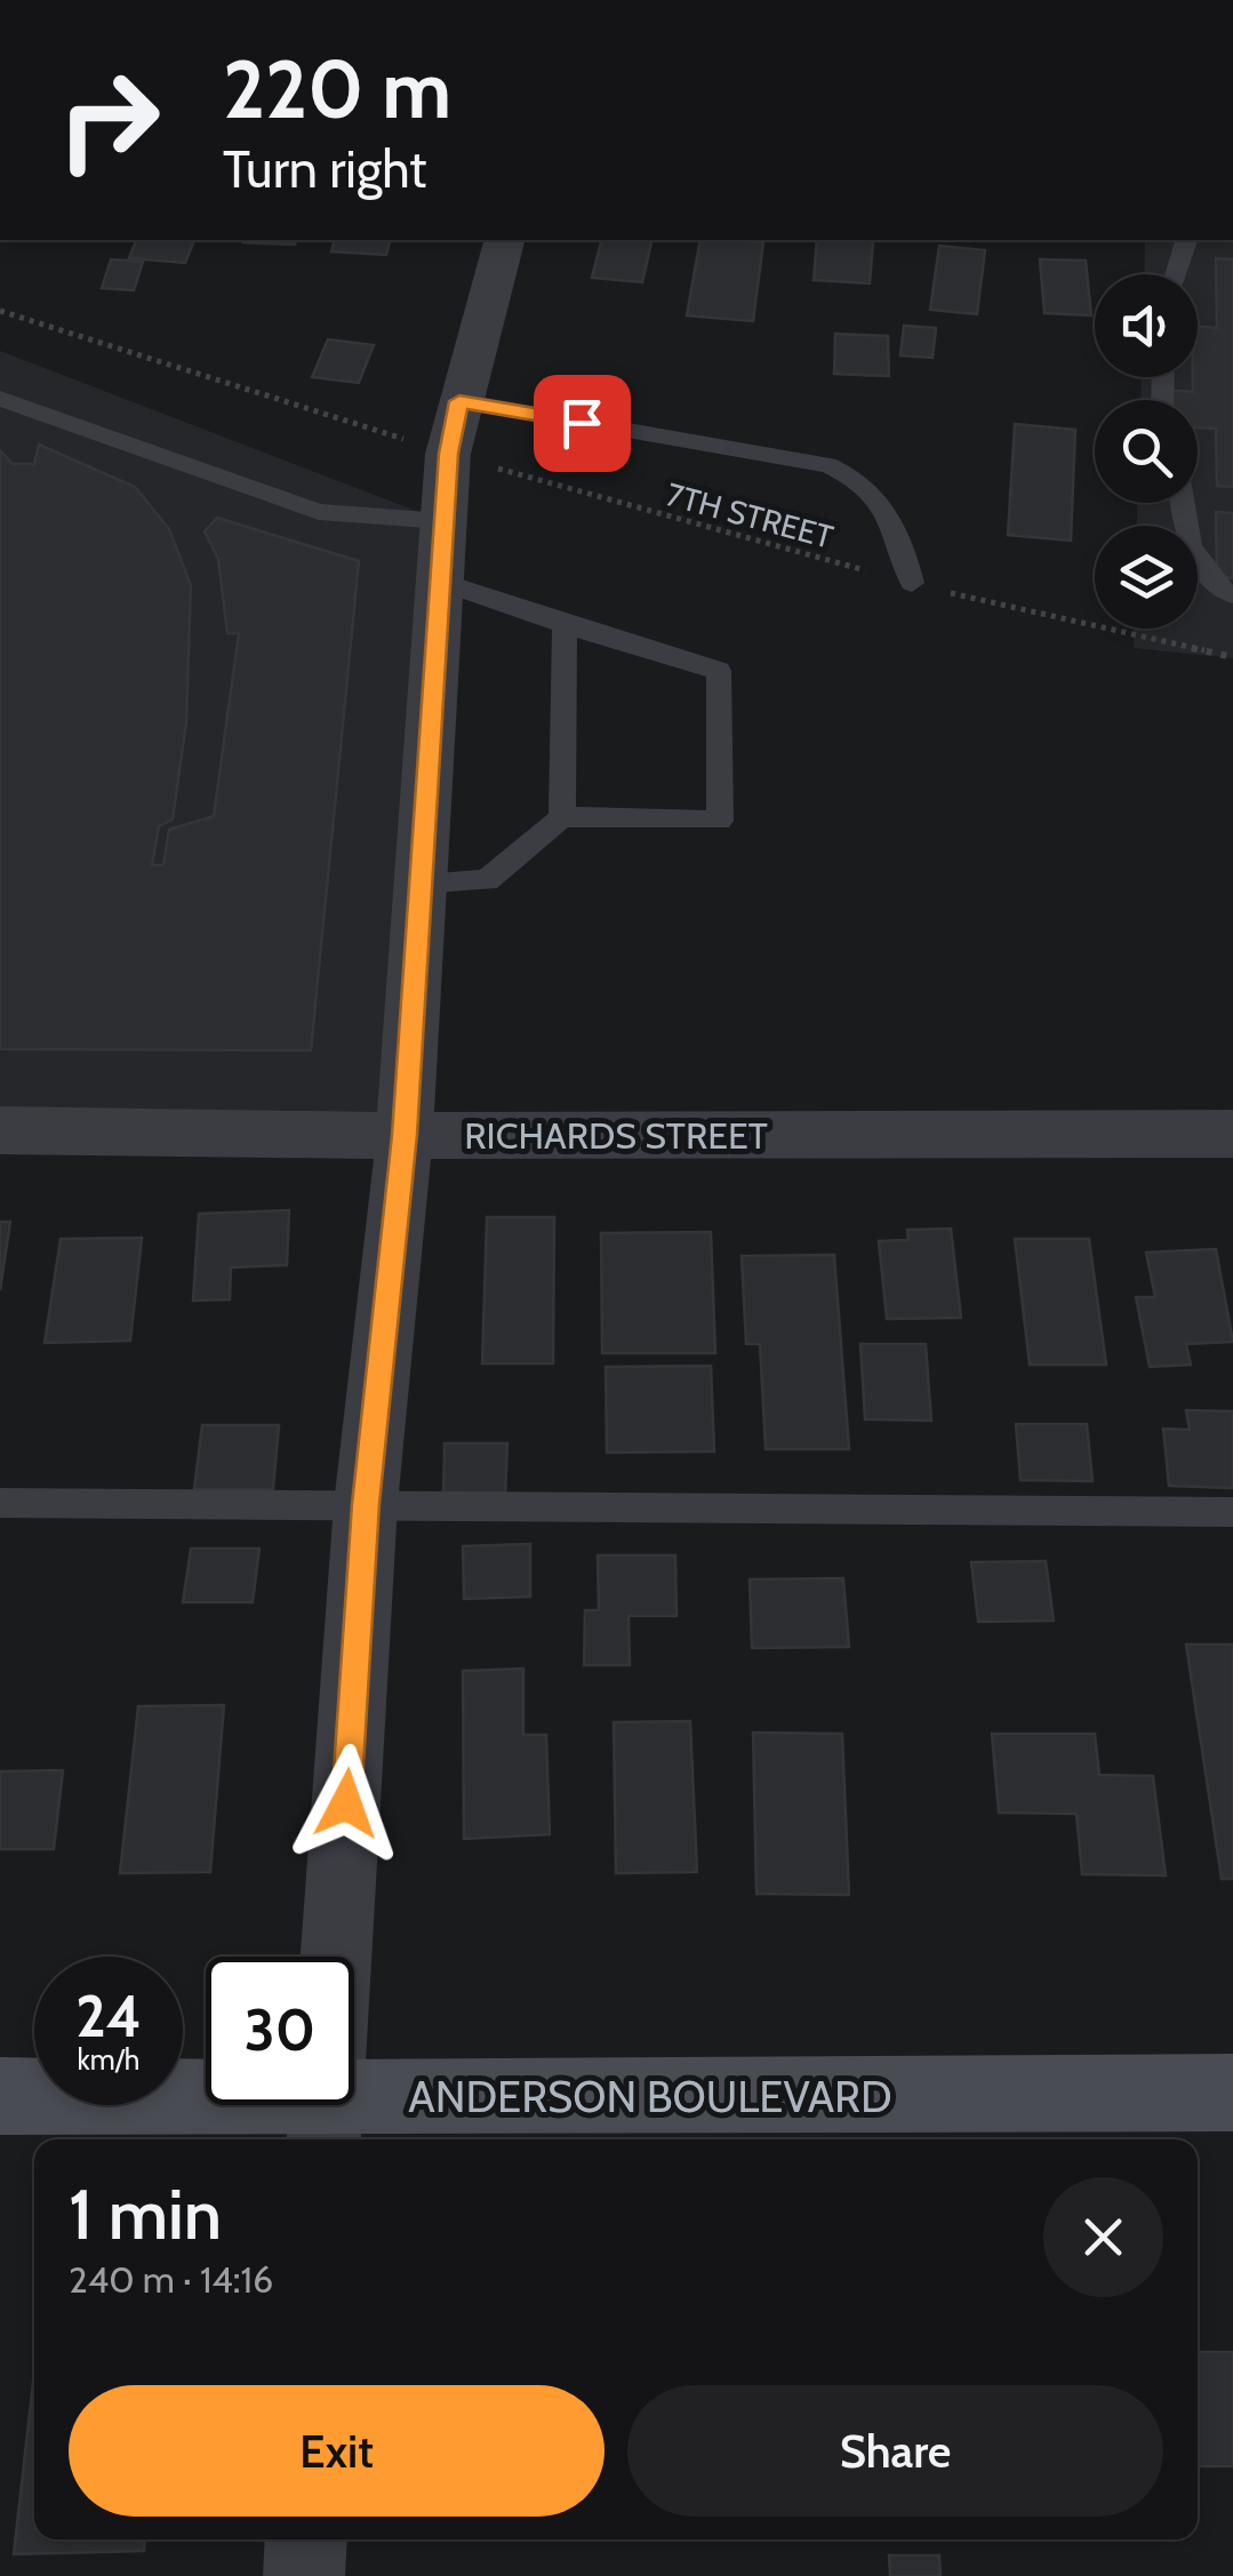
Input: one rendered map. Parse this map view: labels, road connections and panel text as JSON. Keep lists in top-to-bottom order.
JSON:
{
  "streets": {
    "street": ["RICHARDS STREET", "ANDERSON BOULEVARD"],
    "path": ["7TH STREET"]
  },
  "page": {
    "turn": ["220 m", "Turn right"],
    "speed": "24 km/h",
    "limit": "30",
    "heading": ["1 min", "240 m · 14:16"],
    "buttons": ["Exit", "Share"]
  }
}
